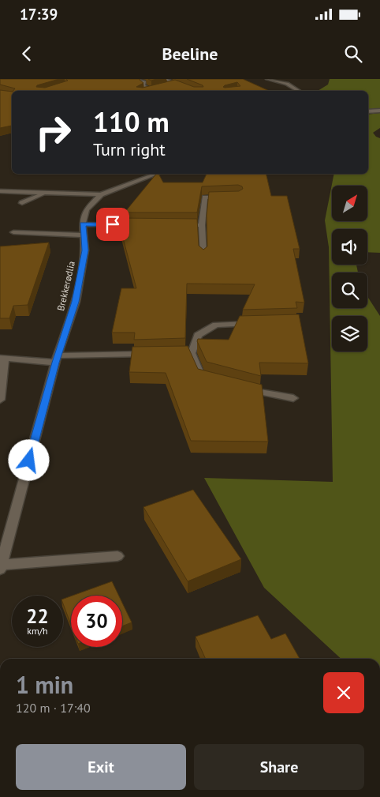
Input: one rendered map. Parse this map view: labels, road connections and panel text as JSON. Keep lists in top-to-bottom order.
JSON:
{
  "streets": {
    "street": ["Brekkerødlia"]
  },
  "north": "top right",
  "page": {
    "status": "17:39",
    "header": "Beeline",
    "turn": ["110 m", "Turn right"],
    "speed": "22 km/h",
    "limit": "30",
    "heading": ["1 min", "120 m · 17:40"],
    "buttons": ["Exit", "Share"]
  }
}
